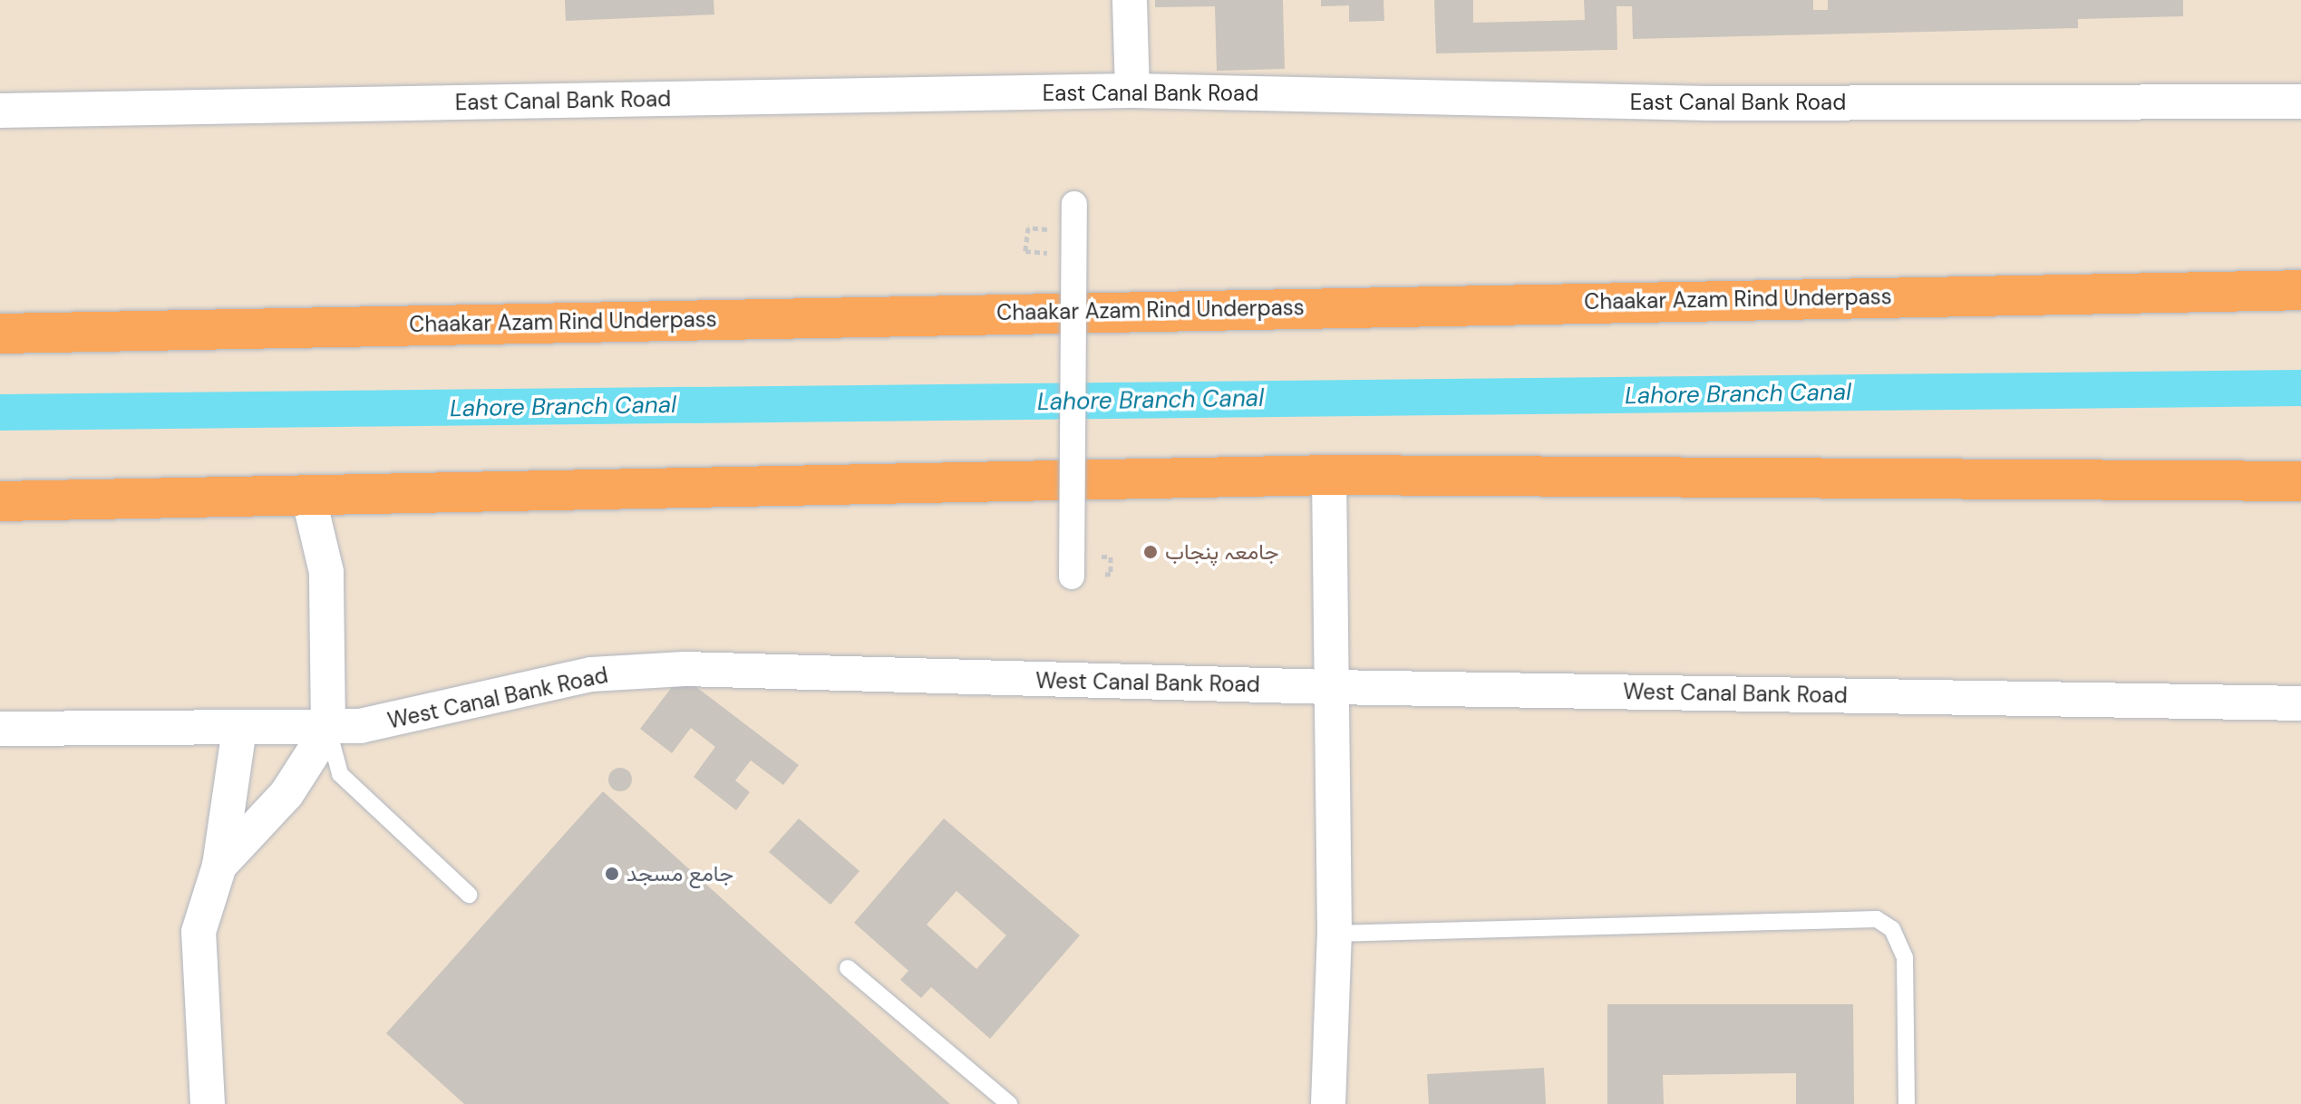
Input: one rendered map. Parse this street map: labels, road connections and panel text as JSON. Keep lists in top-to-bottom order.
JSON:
{
  "streets": {
    "highway": ["Chaakar Azam Rind Underpass"],
    "street": ["East Canal Bank Road", "West Canal Bank Road"]
  },
  "water": ["Lahore Branch Canal"],
  "places": ["جامعہ پنجاب", "جامع مسجد"]
}
